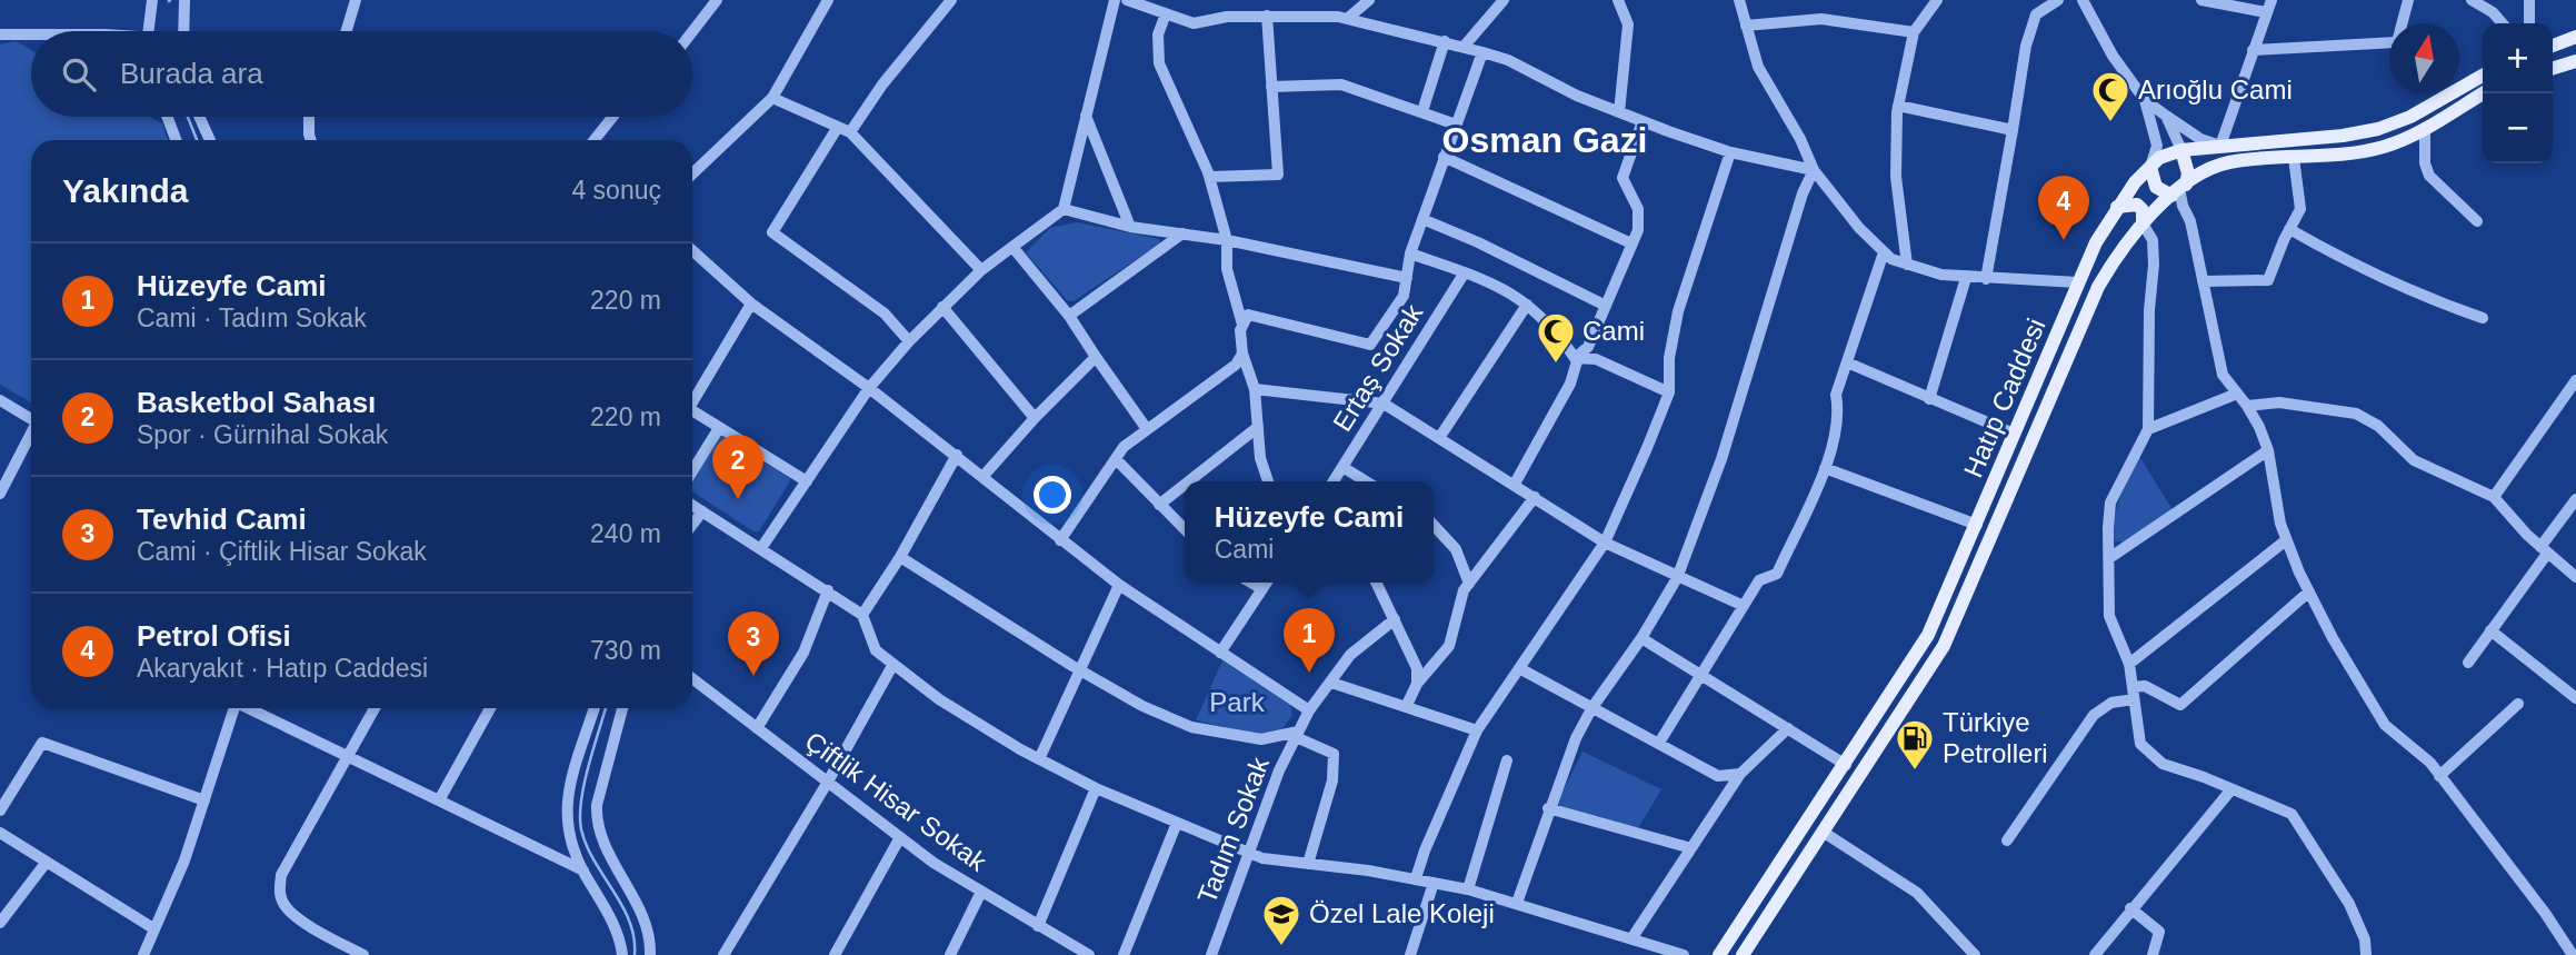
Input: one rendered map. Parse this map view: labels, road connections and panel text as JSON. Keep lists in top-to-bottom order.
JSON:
{
  "streets": {
    "main road": ["Hatıp Caddesi"],
    "street": ["Ertaş Sokak", "Çiftlik Hisar Sokak", "Tadım Sokak"]
  },
  "districts": ["Osman Gazi"],
  "parks": ["Park"],
  "places": {
    "mosque": ["Arıoğlu Cami", "Cami"],
    "fuel station": ["Türkiye Petrolleri"],
    "school or university": ["Özel Lale Koleji"]
  },
  "north": "top",
  "page": {
    "map_buttons": ["+", "−"],
    "search": "Burada ara",
    "heading": ["Yakında", "4 sonuç"],
    "pins": [
      "4",
      "2",
      "1",
      "3"
    ],
    "list": [
      {
        "mark": "1",
        "name": "Hüzeyfe Cami",
        "note": "Cami · Tadım Sokak",
        "value": "220 m"
      },
      {
        "mark": "2",
        "name": "Basketbol Sahası",
        "note": "Spor · Gürnihal Sokak",
        "value": "220 m"
      },
      {
        "mark": "3",
        "name": "Tevhid Cami",
        "note": "Cami · Çiftlik Hisar Sokak",
        "value": "240 m"
      },
      {
        "mark": "4",
        "name": "Petrol Ofisi",
        "note": "Akaryakıt · Hatıp Caddesi",
        "value": "730 m"
      }
    ],
    "popup": ["Hüzeyfe Cami", "Cami"]
  }
}
